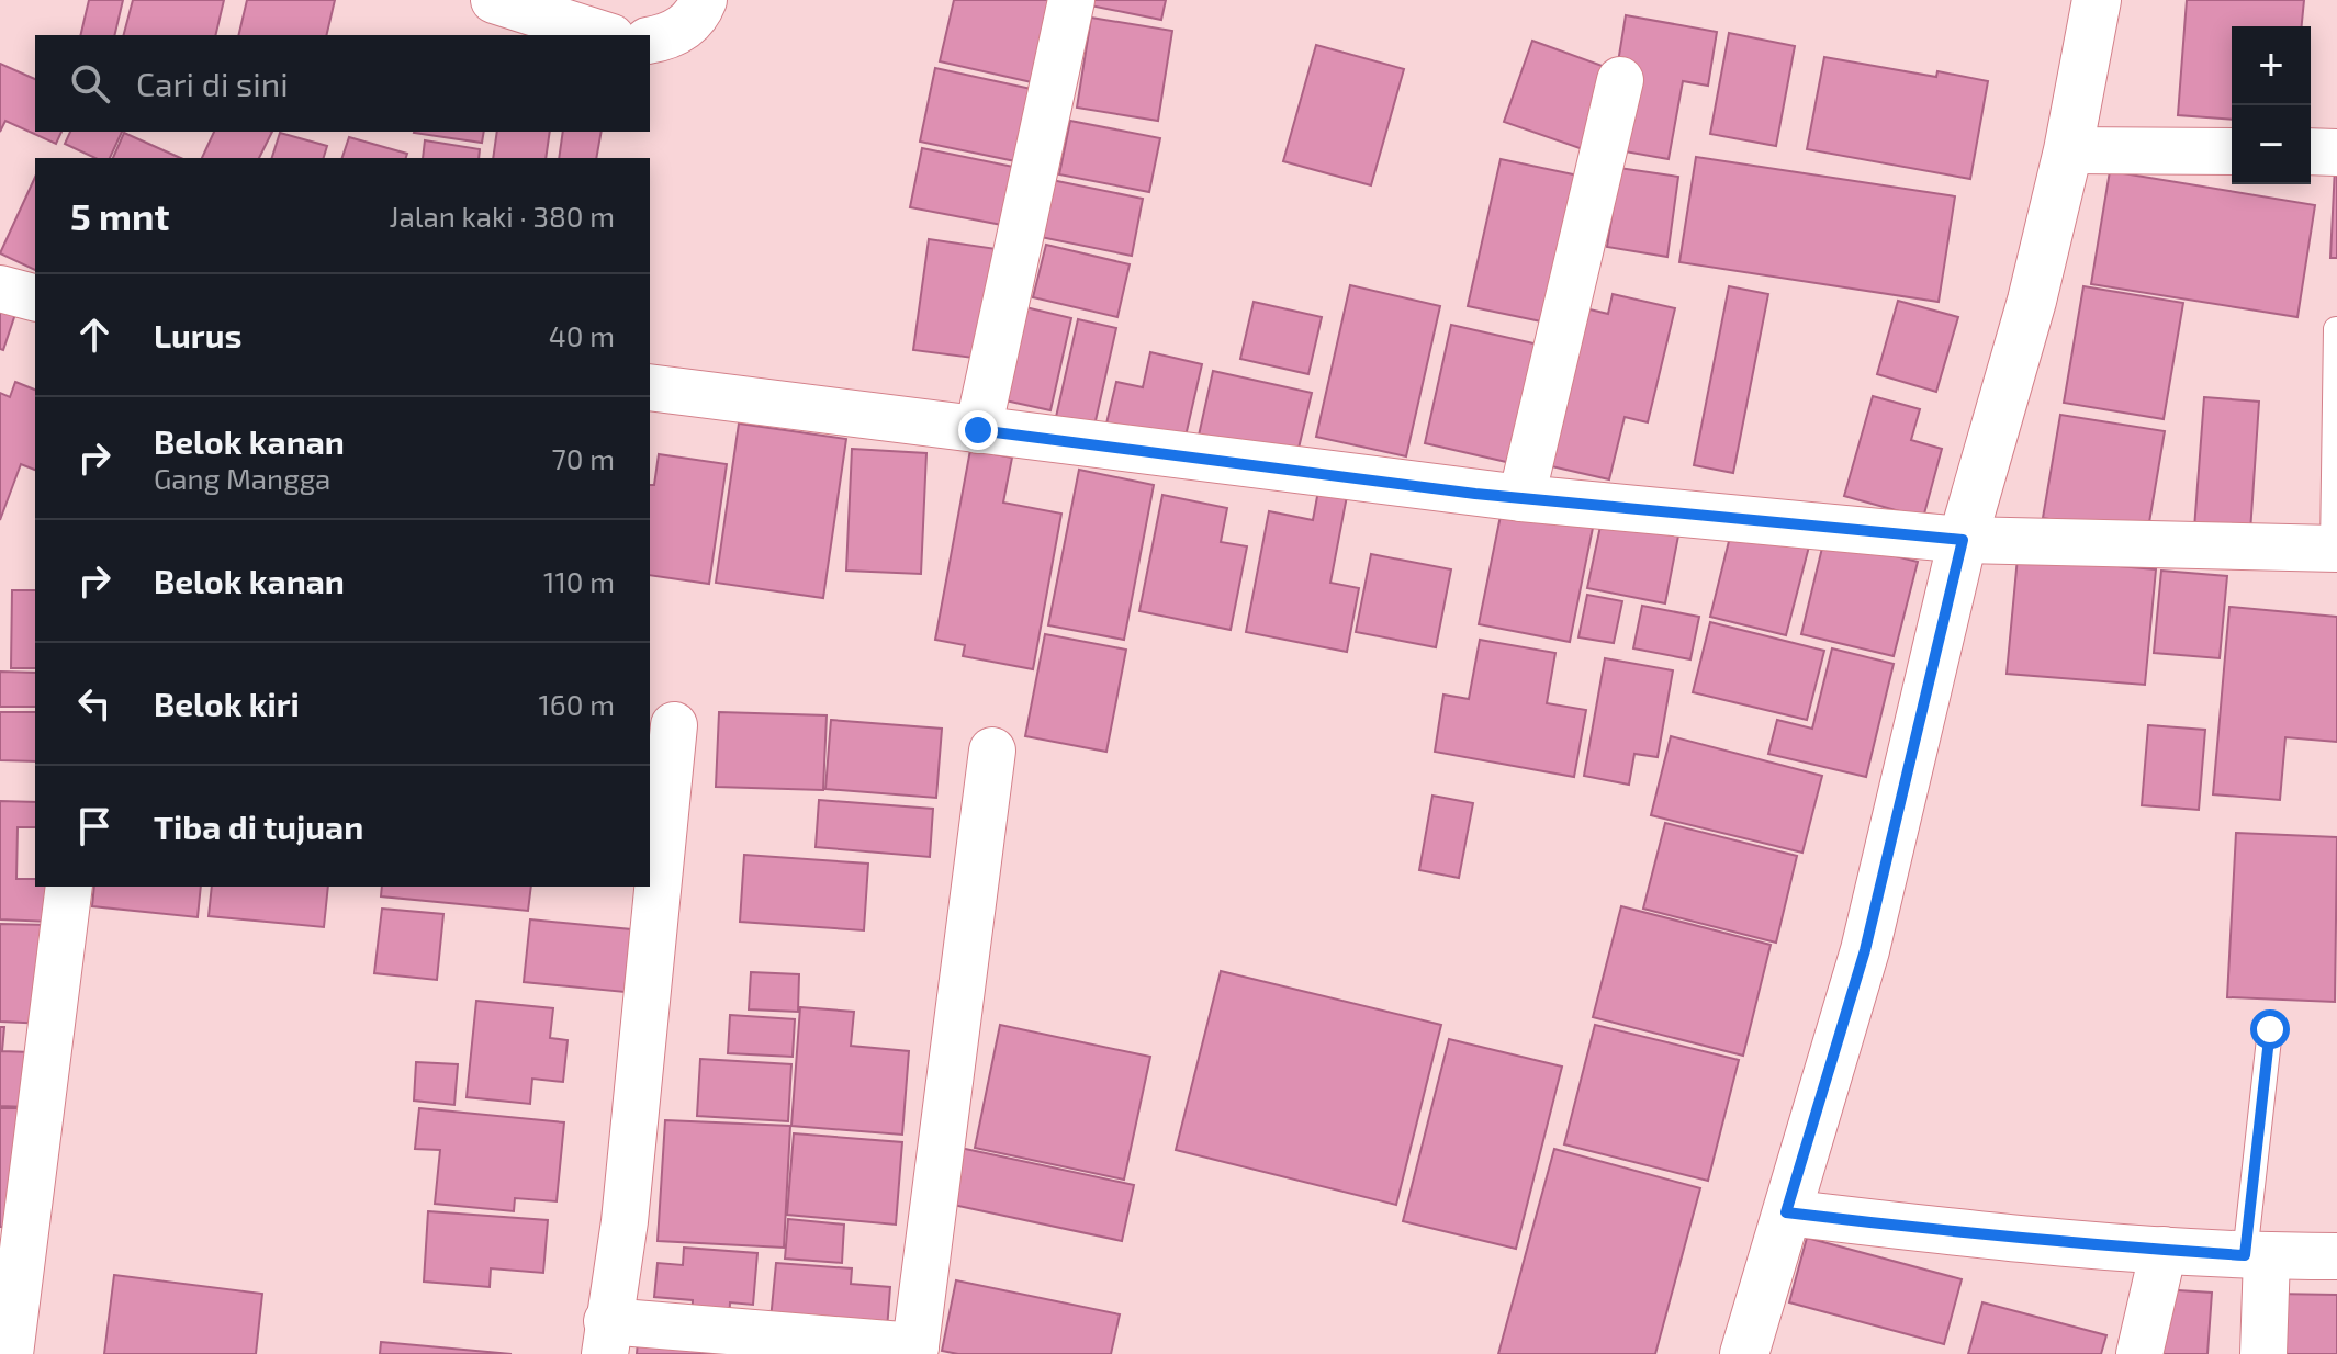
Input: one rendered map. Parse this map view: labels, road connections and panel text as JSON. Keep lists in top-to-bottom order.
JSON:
{
  "page": {
    "map_buttons": ["+", "−"],
    "search": "Cari di sini",
    "heading": ["5 mnt", "Jalan kaki · 380 m"],
    "list": [
      ["Lurus", "40 m"],
      ["Belok kanan", "Gang Mangga", "70 m"],
      ["Belok kanan", "110 m"],
      ["Belok kiri", "160 m"],
      "Tiba di tujuan"
    ]
  }
}
